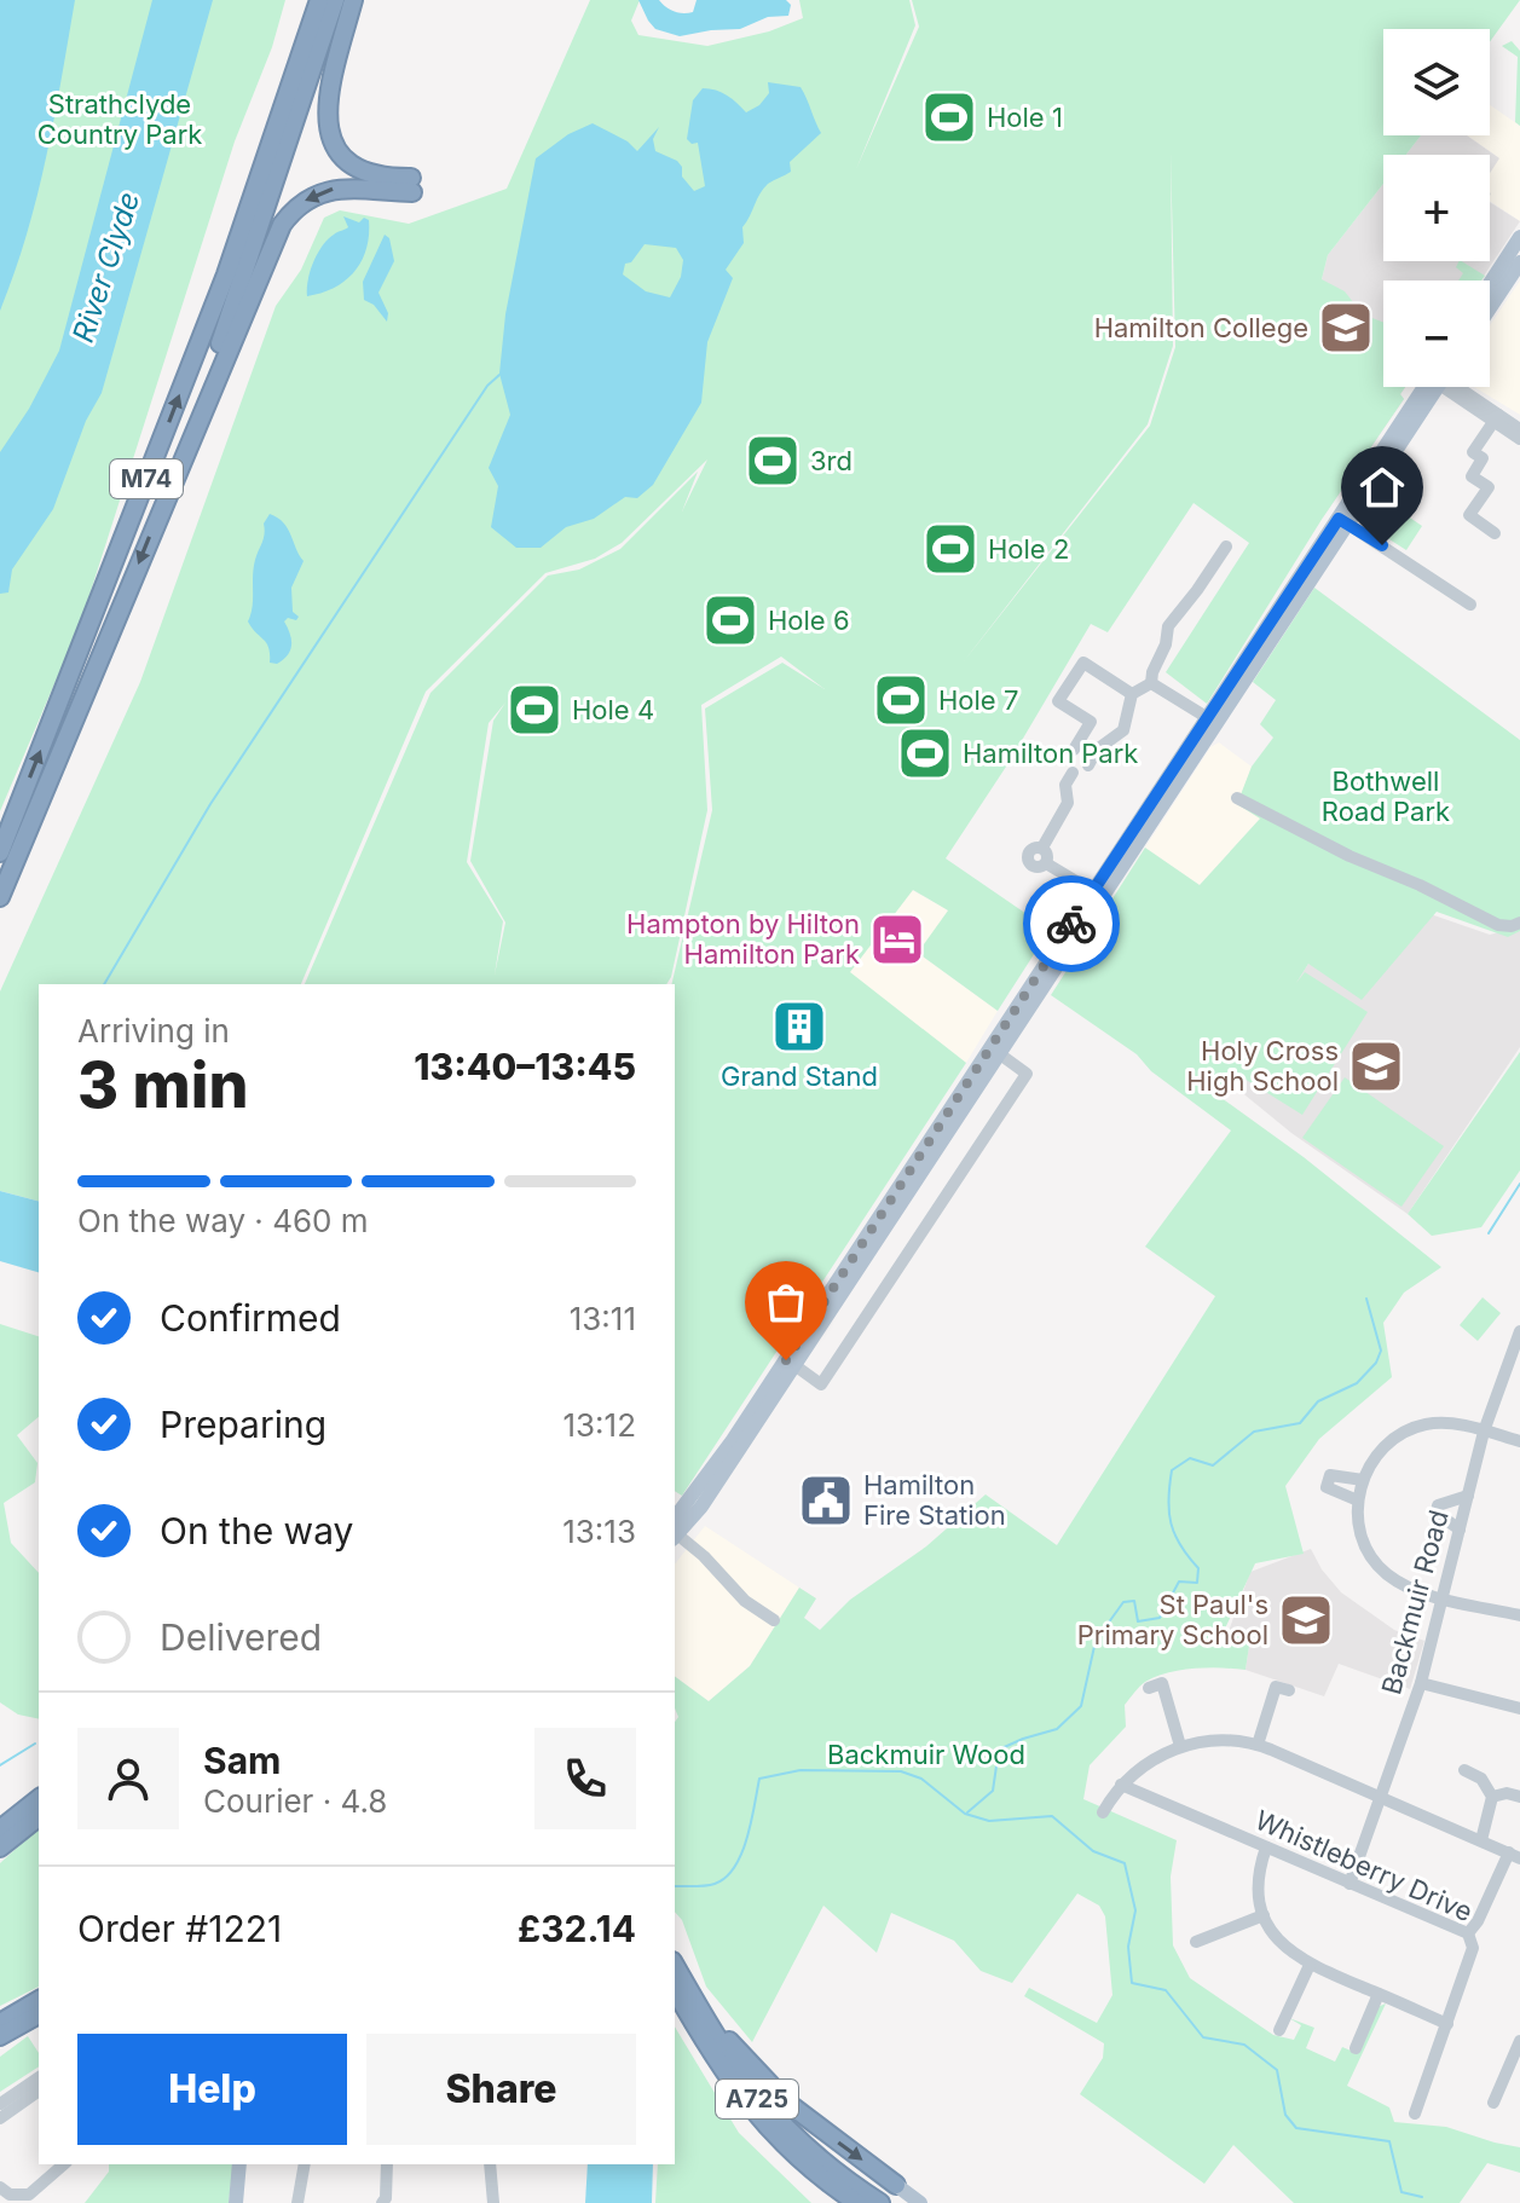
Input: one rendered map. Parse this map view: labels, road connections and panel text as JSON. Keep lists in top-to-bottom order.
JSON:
{
  "streets": {
    "highway": ["M74", "A725"],
    "street": ["Backmuir Road", "Whistleberry Drive"]
  },
  "crossings": [
    ["Backmuir Road", "Whistleberry Drive"]
  ],
  "water": ["River Clyde"],
  "parks": ["Strathclyde Country Park", "Bothwell Road Park", "Backmuir Wood"],
  "places": {
    "sports": [
      "Hole 1",
      "3rd",
      "Hole 2",
      "Hole 6",
      "Hole 7",
      "Hole 4",
      "Hamilton Park"
    ],
    "school or university": ["Hamilton College", "Holy Cross High School", "St Paul's Primary School"],
    "hotel": ["Hampton by Hilton Hamilton Park"],
    "building": ["Grand Stand"],
    "public building": ["Hamilton Fire Station"]
  },
  "page": {
    "map_buttons": ["+", "−"],
    "heading": ["3 min", "Arriving in", "13:40–13:45"],
    "panel": [
      "Sam",
      "Courier · 4.8",
      "Order #1221",
      "£32.14"
    ],
    "bar": "On the way · 460 m",
    "list": [
      ["Confirmed", "13:11"],
      ["Preparing", "13:12"],
      ["On the way", "13:13"],
      "Delivered"
    ],
    "buttons": ["Help", "Share"]
  }
}
